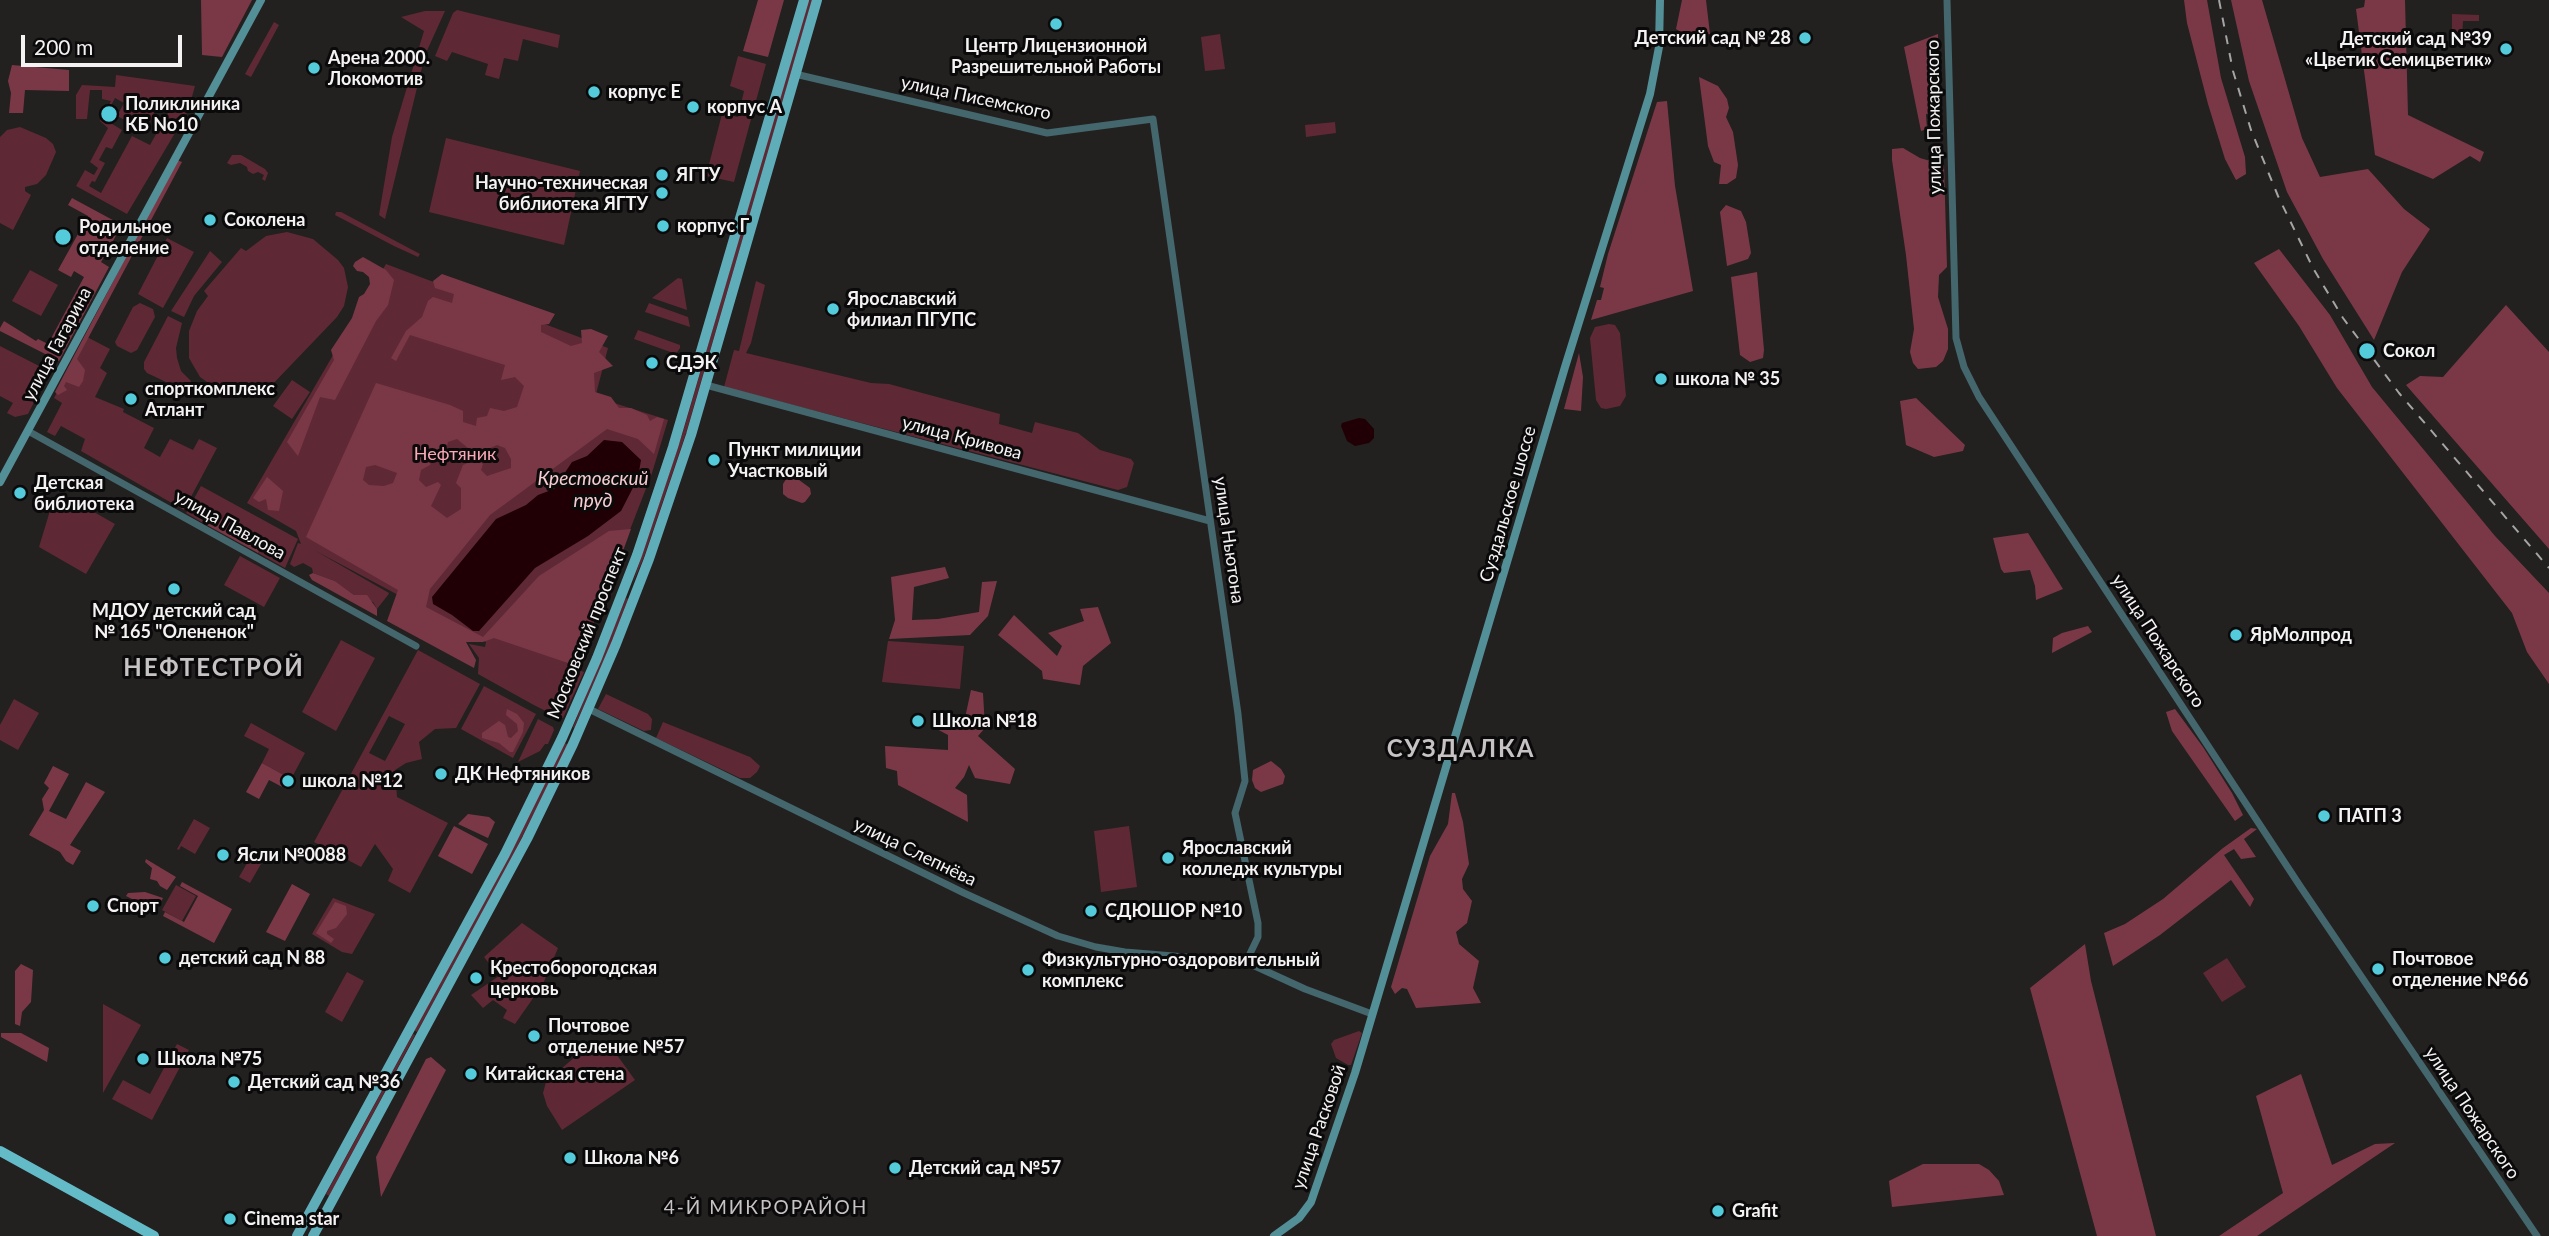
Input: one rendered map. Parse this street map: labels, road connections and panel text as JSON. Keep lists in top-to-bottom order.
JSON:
{
  "streets": {
    "main road": [
      "улица Гагарина",
      "Суздальское шоссе",
      "Московский проспект",
      "улица Расковой"
    ],
    "street": [
      "улица Писемского",
      "улица Пожарского",
      "улица Кривова",
      "улица Павлова",
      "улица Ньютона",
      "улица Слепнёва"
    ]
  },
  "crossings": [
    ["улица Писемского", "улица Ньютона"],
    ["улица Писемского", "Московский проспект"],
    ["улица Гагарина", "улица Павлова"],
    ["улица Кривова", "улица Ньютона"],
    ["улица Кривова", "Московский проспект"],
    ["Суздальское шоссе", "улица Слепнёва"],
    ["Суздальское шоссе", "улица Расковой"],
    ["улица Ньютона", "улица Слепнёва"],
    ["Московский проспект", "улица Слепнёва"],
    ["улица Слепнёва", "улица Расковой"]
  ],
  "districts": ["НЕФТЕСТРОЙ", "СУЗДАЛКА", "4-Й МИКРОРАЙОН"],
  "water": ["Крестовский пруд"],
  "parks": ["Нефтяник"],
  "places": [
    "Центр Лицензионной Разрешительной Работы",
    "Детский сад № 28",
    "Детский сад №39 «Цветик Семицветик»",
    "Арена 2000. Локомотив",
    "корпус Е",
    "корпус А",
    "Поликлиника КБ No10",
    "ЯГТУ",
    "Научно-техническая библиотека ЯГТУ",
    "Соколена",
    "корпус Г",
    "Родильное отделение",
    "Ярославский филиал ПГУПС",
    "Сокол",
    "СДЭК",
    "школа № 35",
    "спорткомплекс Атлант",
    "Пункт милиции Участковый",
    "Детская библиотека",
    "МДОУ детский сад № 165 \"Олененок\"",
    "ЯрМолпрод",
    "Школа №18",
    "ДК Нефтяников",
    "школа №12",
    "ПАТП 3",
    "Ясли №0088",
    "Ярославский колледж культуры",
    "Спорт",
    "СДЮШОР №10",
    "детский сад N 88",
    "Почтовое отделение №66",
    "Физкультурно-оздоровительный комплекс",
    "Крестоборогодская церковь",
    "Почтовое отделение №57",
    "Школа №75",
    "Китайская стена",
    "Детский сад №36",
    "Школа №6",
    "Детский сад №57",
    "Grafit",
    "Cinema star"
  ],
  "scale_bar": "200 m"
}
